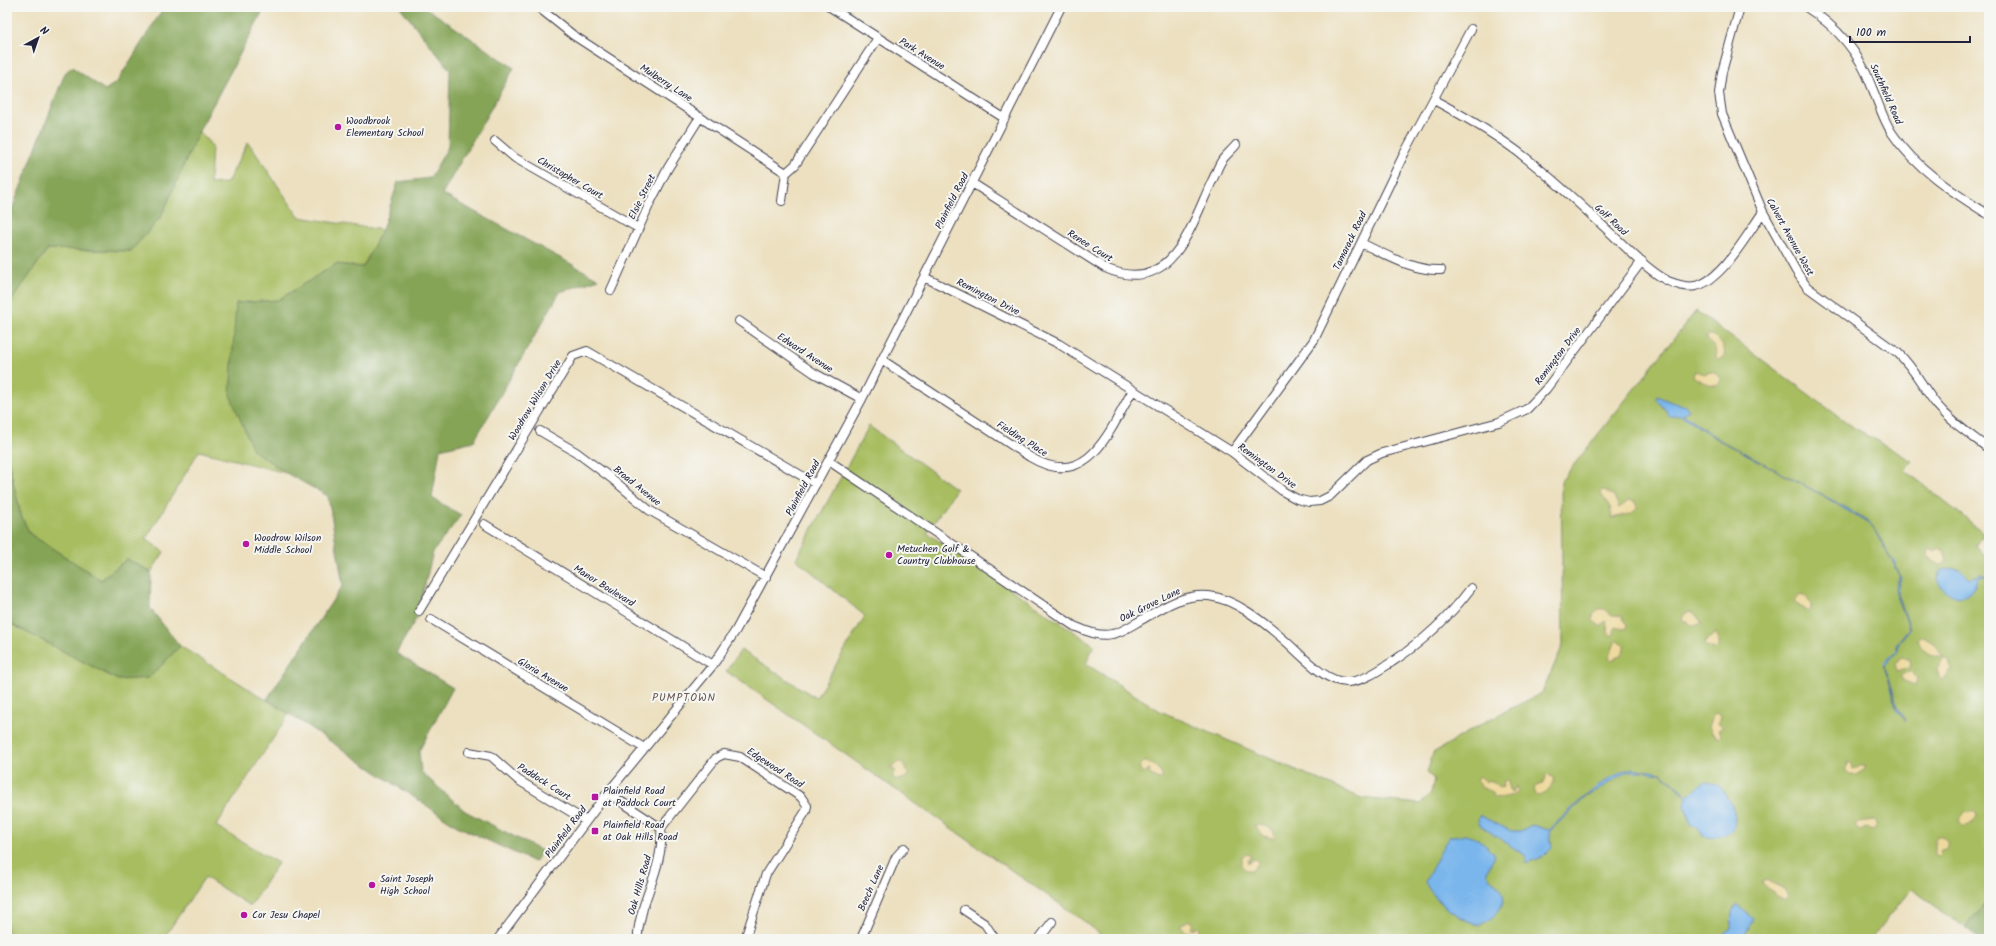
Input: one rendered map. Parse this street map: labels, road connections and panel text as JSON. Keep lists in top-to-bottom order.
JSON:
{
  "streets": {
    "street": [
      "Park Avenue",
      "Mulberry Lane",
      "Southfield Road",
      "Christopher Court",
      "Elsie Street",
      "Plainfield Road",
      "Golf Road",
      "Calvert Avenue West",
      "Tamarack Road",
      "Renee Court",
      "Remington Drive",
      "Edward Avenue",
      "Woodrow Wilson Drive",
      "Fielding Place",
      "Broad Avenue",
      "Manor Boulevard",
      "Oak Grove Lane",
      "Gloria Avenue",
      "Edgewood Road",
      "Paddock Court",
      "Oak Hills Road",
      "Beech Lane"
    ]
  },
  "crossings": [
    ["Park Avenue", "Plainfield Road"],
    ["Mulberry Lane", "Elsie Street"],
    ["Christopher Court", "Elsie Street"],
    ["Plainfield Road", "Renee Court"],
    ["Plainfield Road", "Remington Drive"],
    ["Plainfield Road", "Edward Avenue"],
    ["Plainfield Road", "Woodrow Wilson Drive"],
    ["Plainfield Road", "Fielding Place"],
    ["Plainfield Road", "Broad Avenue"],
    ["Plainfield Road", "Manor Boulevard"],
    ["Plainfield Road", "Oak Grove Lane"],
    ["Plainfield Road", "Gloria Avenue"],
    ["Plainfield Road", "Paddock Court"],
    ["Golf Road", "Calvert Avenue West"],
    ["Golf Road", "Tamarack Road"],
    ["Golf Road", "Remington Drive"],
    ["Tamarack Road", "Remington Drive"],
    ["Remington Drive", "Fielding Place"],
    ["Edgewood Road", "Oak Hills Road"]
  ],
  "districts": ["PUMPTOWN"],
  "places": {
    "other": [
      "Woodbrook Elementary School",
      "Woodrow Wilson Middle School",
      "Metuchen Golf & Country Clubhouse",
      "Saint Joseph High School",
      "Cor Jesu Chapel"
    ],
    "transit": ["Plainfield Road at Paddock Court", "Plainfield Road at Oak Hills Road"]
  },
  "scale_bar": "100 m",
  "north": "top right"
}
